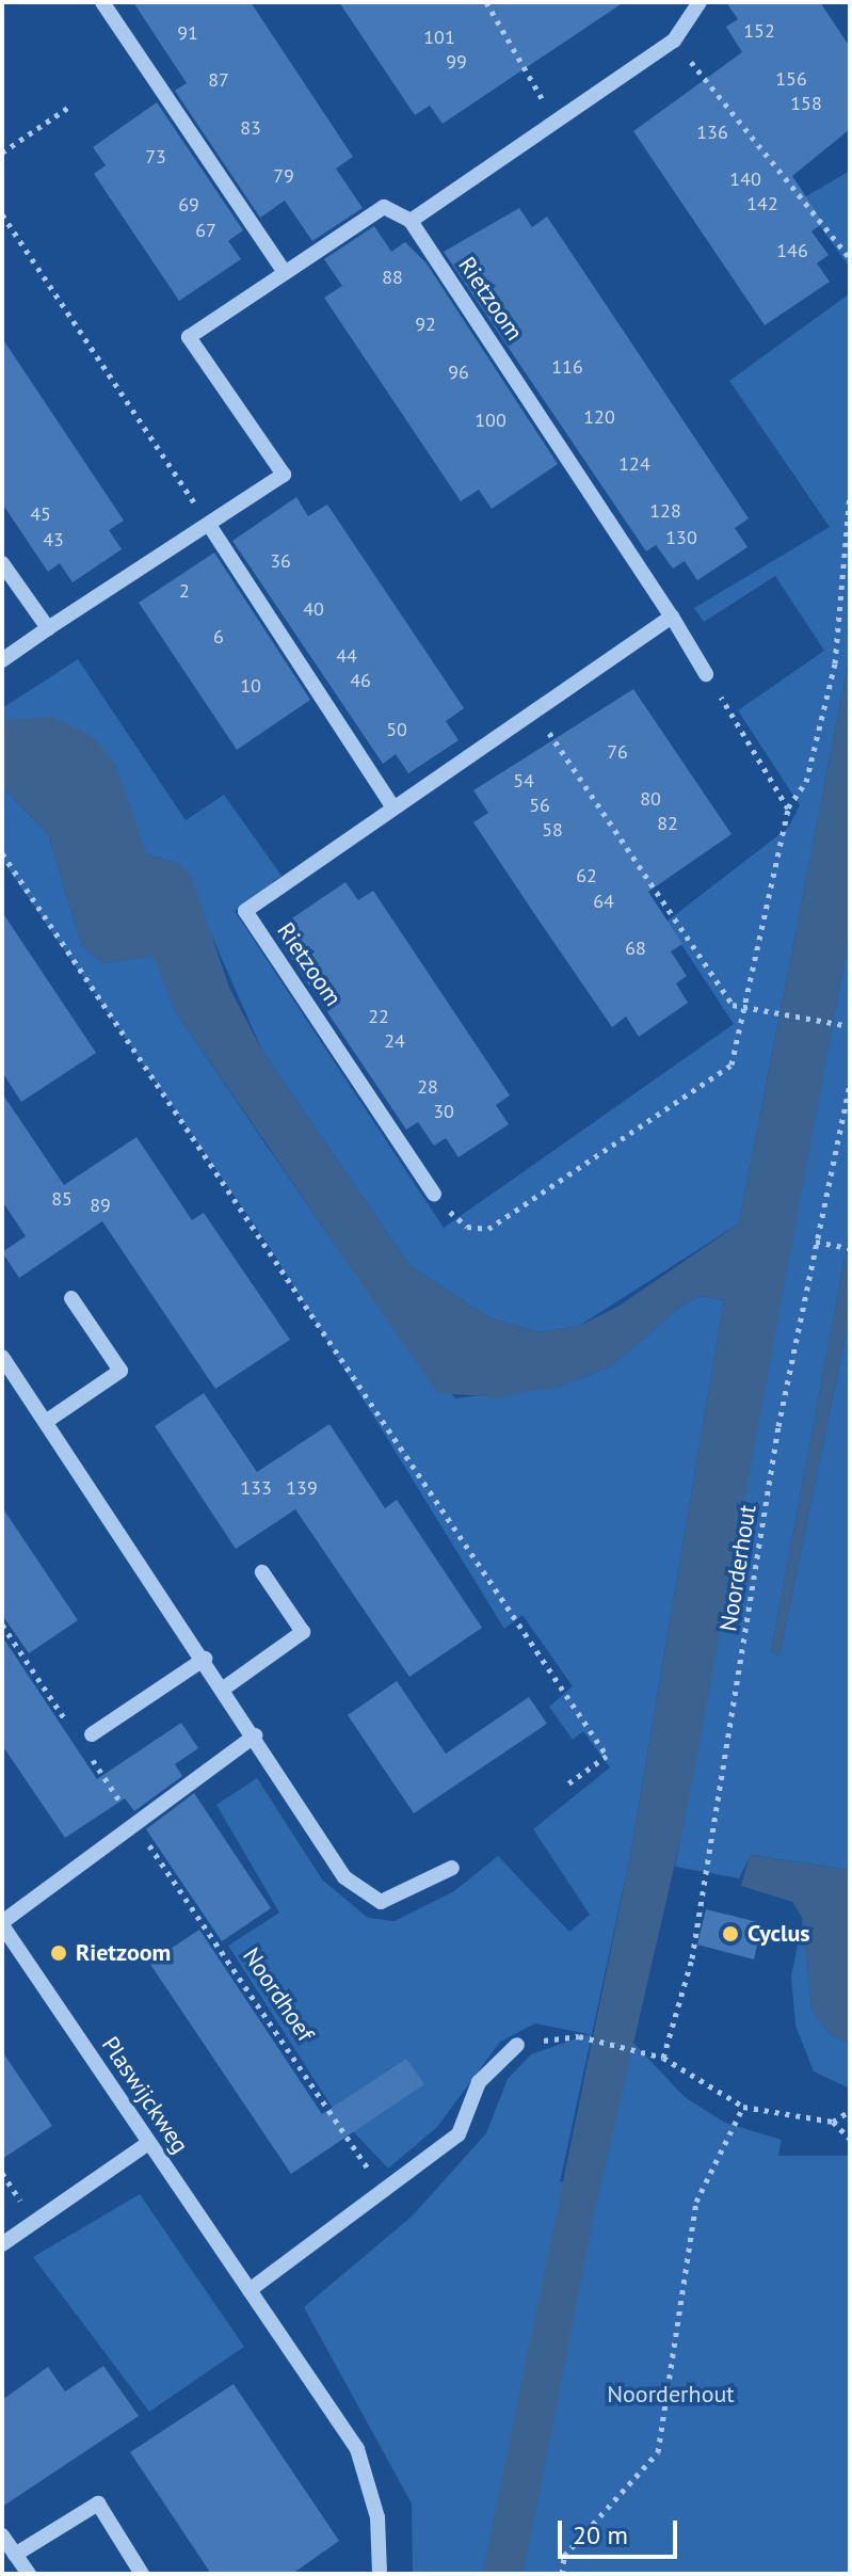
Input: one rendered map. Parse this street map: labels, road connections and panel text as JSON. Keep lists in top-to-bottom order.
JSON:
{
  "streets": {
    "street": ["Rietzoom", "Plaswijckweg"],
    "path": ["Noorderhout", "Noordhoef"]
  },
  "parks": ["Noorderhout"],
  "places": ["Cyclus", "Rietzoom"],
  "house_numbers": [
    "152",
    "91",
    "101",
    "99",
    "156",
    "87",
    "158",
    "83",
    "136",
    "73",
    "79",
    "140",
    "142",
    "69",
    "67",
    "146",
    "88",
    "92",
    "116",
    "96",
    "120",
    "100",
    "124",
    "128",
    "45",
    "130",
    "43",
    "36",
    "2",
    "40",
    "6",
    "44",
    "46",
    "10",
    "50",
    "76",
    "54",
    "80",
    "56",
    "82",
    "58",
    "62",
    "64",
    "68",
    "22",
    "24",
    "28",
    "30",
    "85",
    "89",
    "133",
    "139"
  ],
  "scale_bar": "20 m"
}
